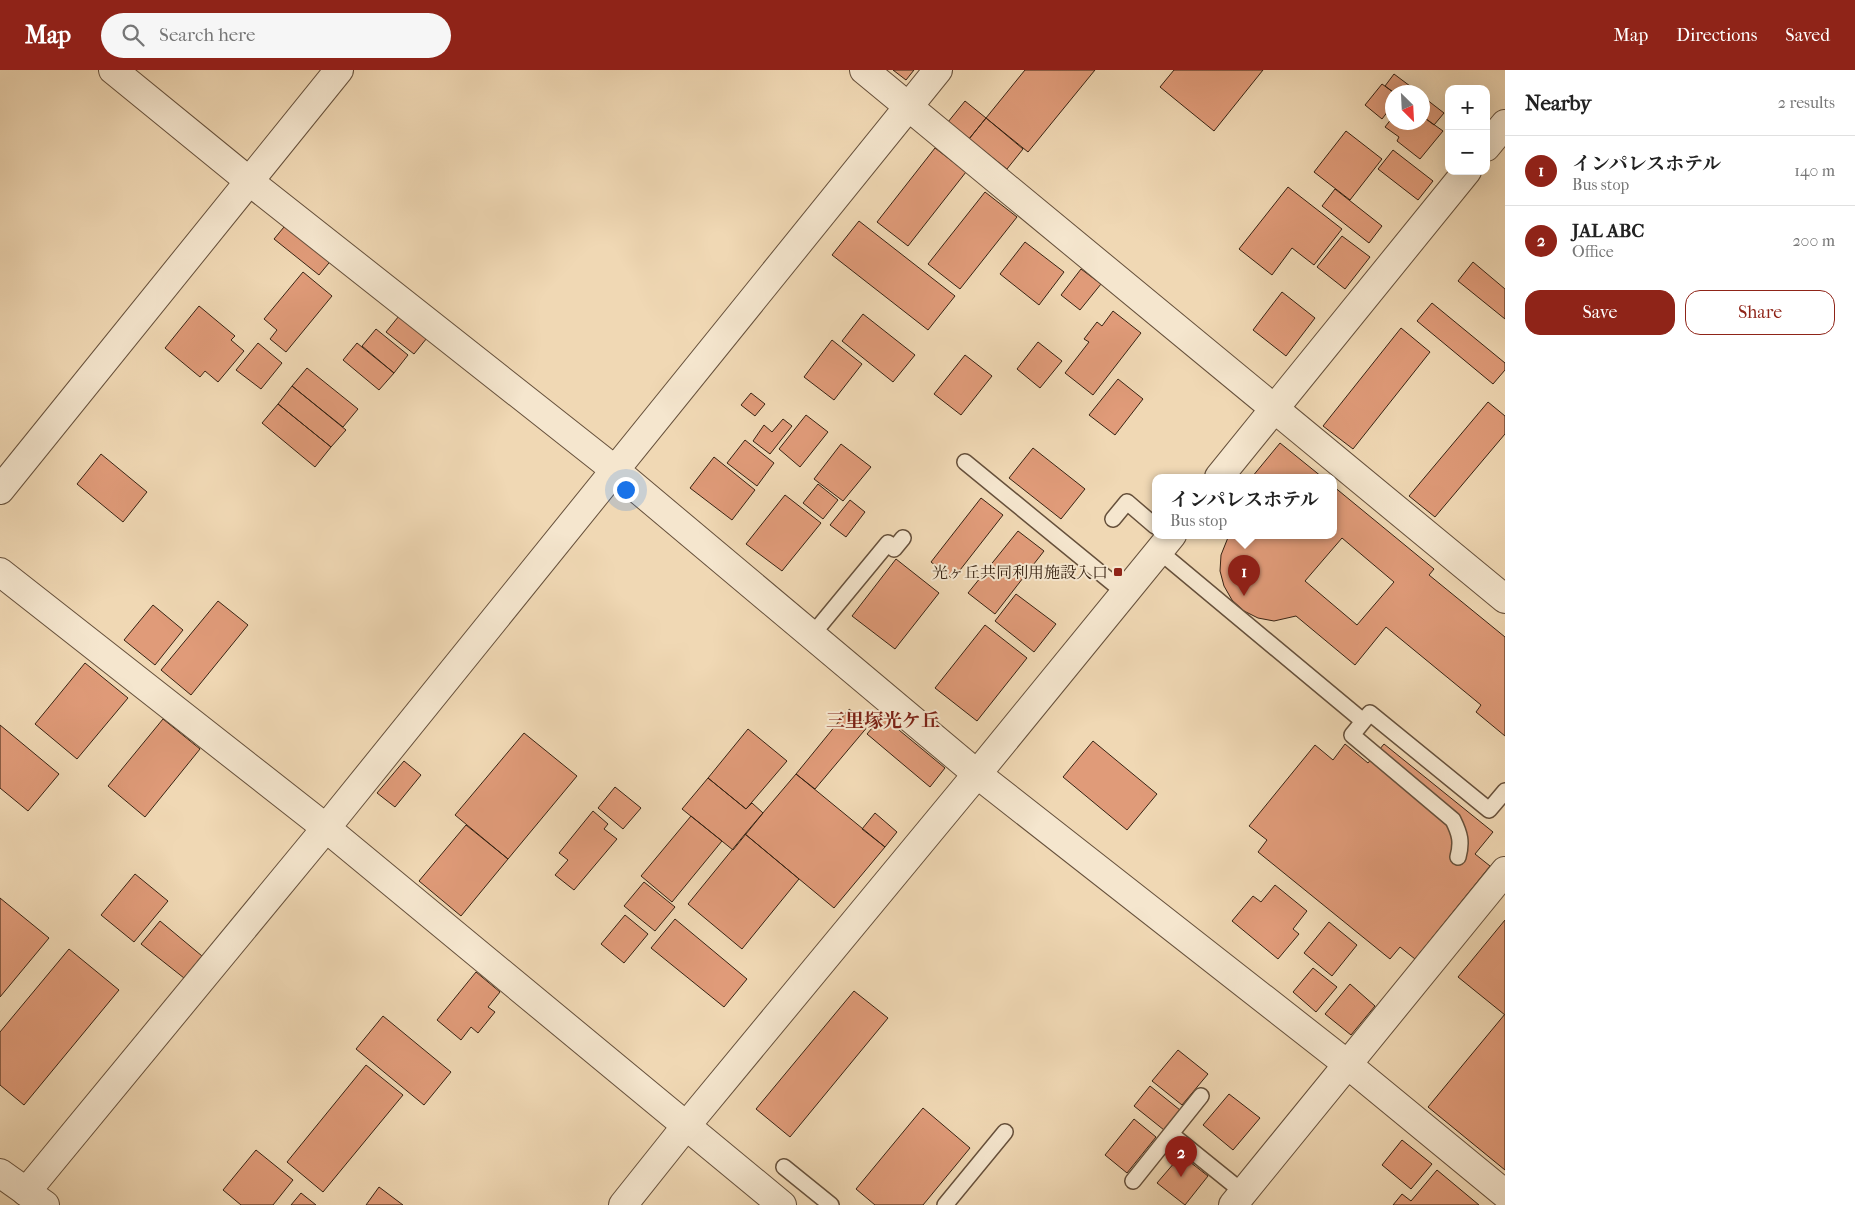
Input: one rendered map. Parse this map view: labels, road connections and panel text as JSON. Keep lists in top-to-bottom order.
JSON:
{
  "districts": ["三里塚光ケ丘"],
  "places": {
    "transit": ["光ヶ丘共同利用施設入口"]
  },
  "north": "bottom right",
  "page": {
    "header": "Map",
    "search": "Search here",
    "nav": ["Map", "Directions", "Saved"],
    "heading": ["Nearby", "2 results"],
    "map_buttons": ["+", "−"],
    "list": [
      {
        "mark": "1",
        "name": "インパレスホテル",
        "note": "Bus stop",
        "value": "140 m"
      },
      {
        "mark": "2",
        "name": "JAL ABC",
        "note": "Office",
        "value": "200 m"
      }
    ],
    "buttons": ["Save", "Share"],
    "popup": ["インパレスホテル", "Bus stop"],
    "pins": ["1", "2"]
  }
}
